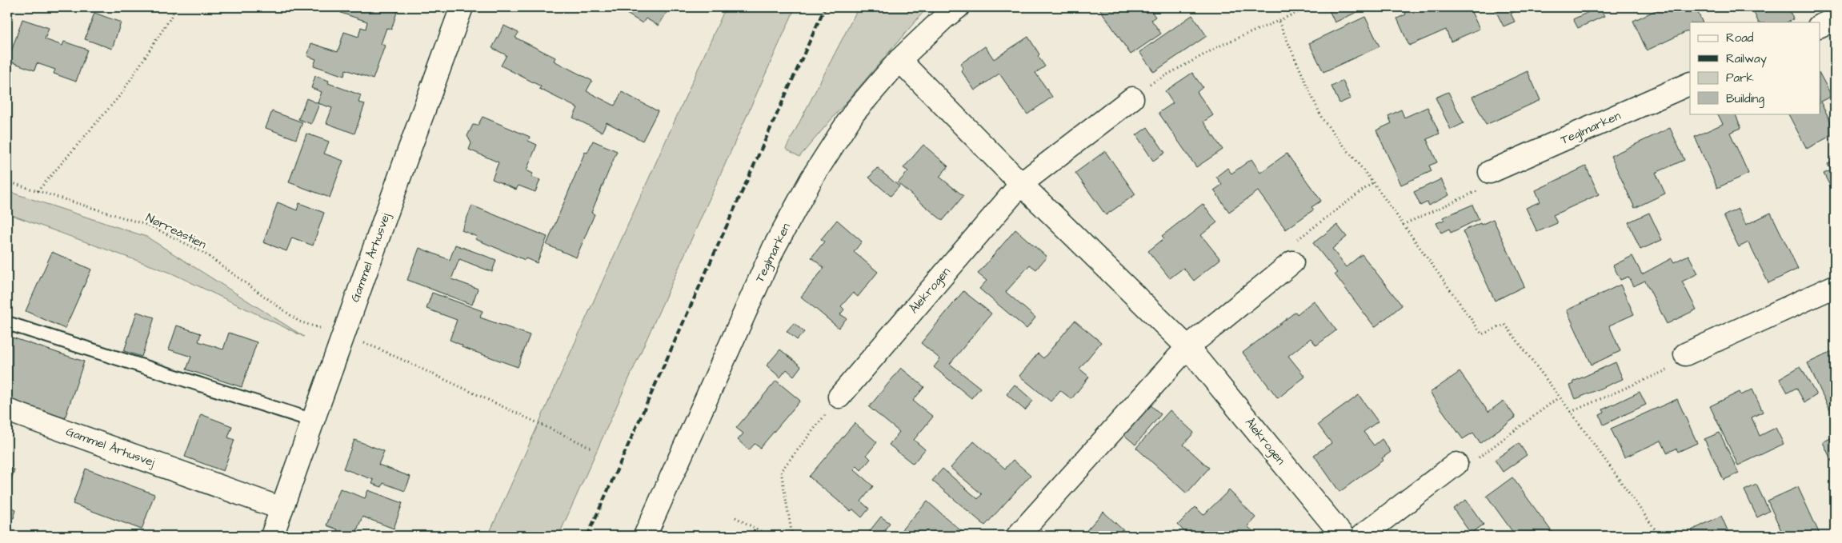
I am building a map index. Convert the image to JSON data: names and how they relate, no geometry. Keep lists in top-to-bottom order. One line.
{"streets":{"street":["Teglmarken","Gammel Århusvej","Ålekrogen"],"path":["Nørreåstien"]},"crossings":[["Teglmarken","Ålekrogen"]],"legend":["Road","Railway","Park","Building"]}
